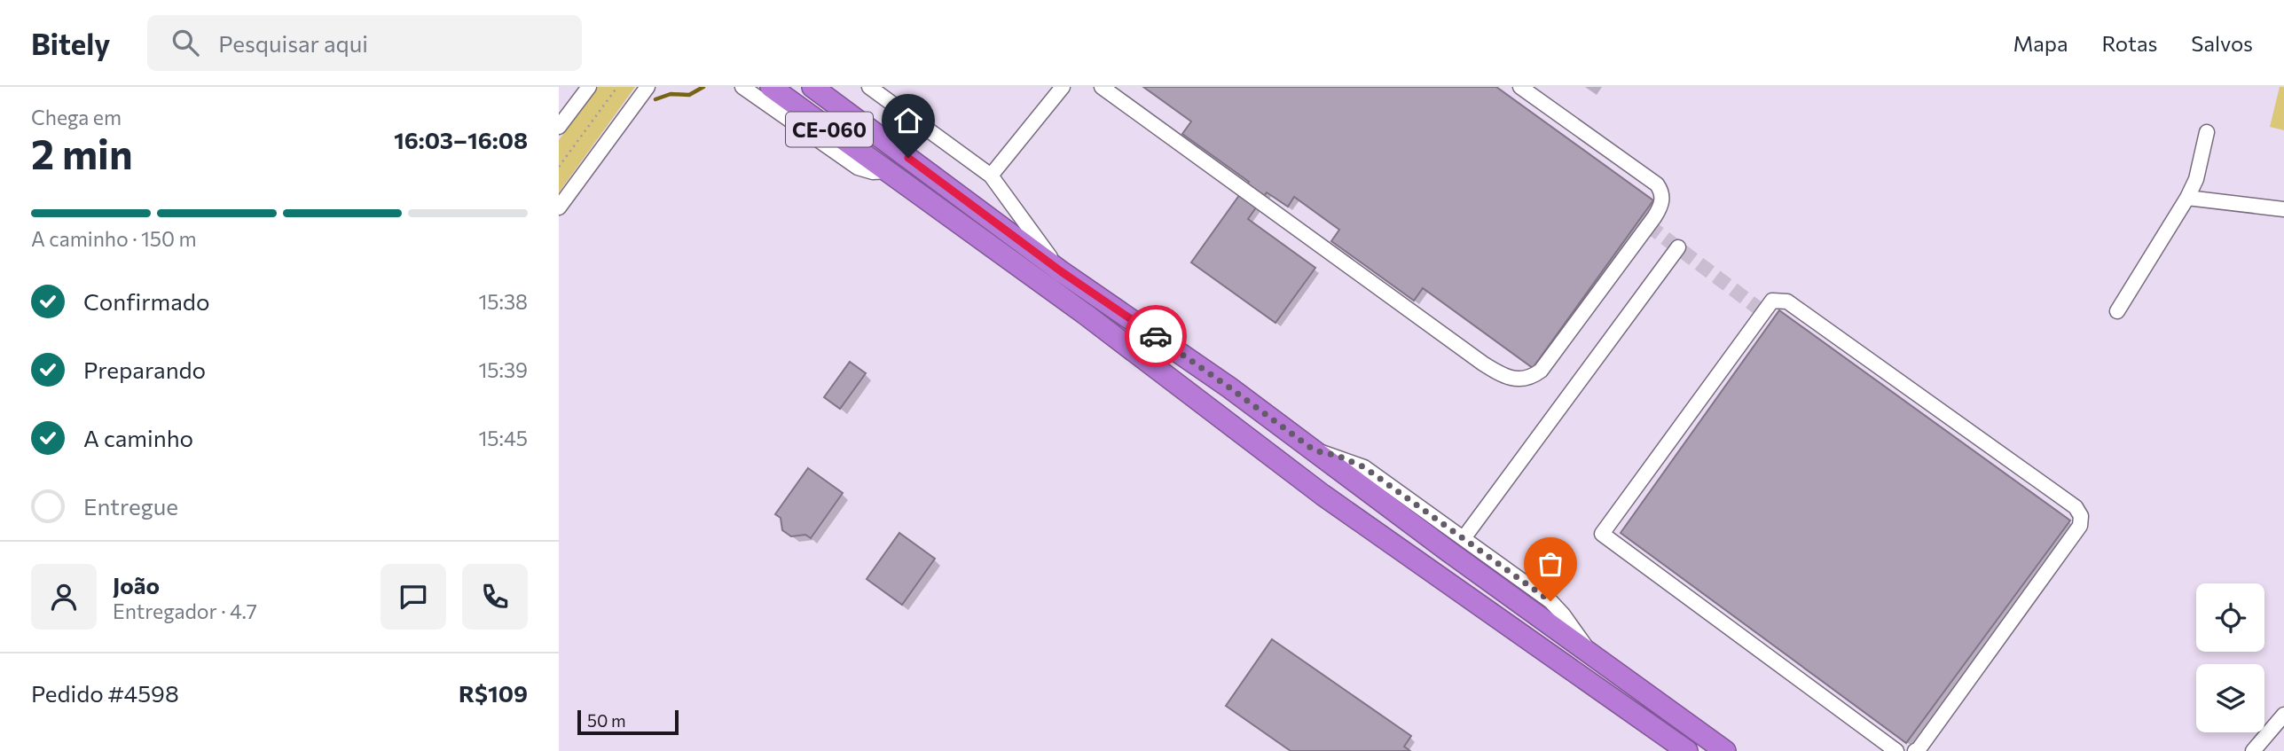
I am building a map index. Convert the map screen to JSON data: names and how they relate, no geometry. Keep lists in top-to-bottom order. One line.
{"streets":{"highway":["CE-060"]},"scale_bar":"50 m","page":{"header":"Bitely","search":"Pesquisar aqui","nav":["Mapa","Rotas","Salvos"],"heading":["2 min","Chega em","16:03–16:08"],"panel":["João","Entregador · 4.7","Pedido #4598","R$109"],"bar":"A caminho · 150 m","list":[["Confirmado","15:38"],["Preparando","15:39"],["A caminho","15:45"],"Entregue"],"scale":"50 m"}}
